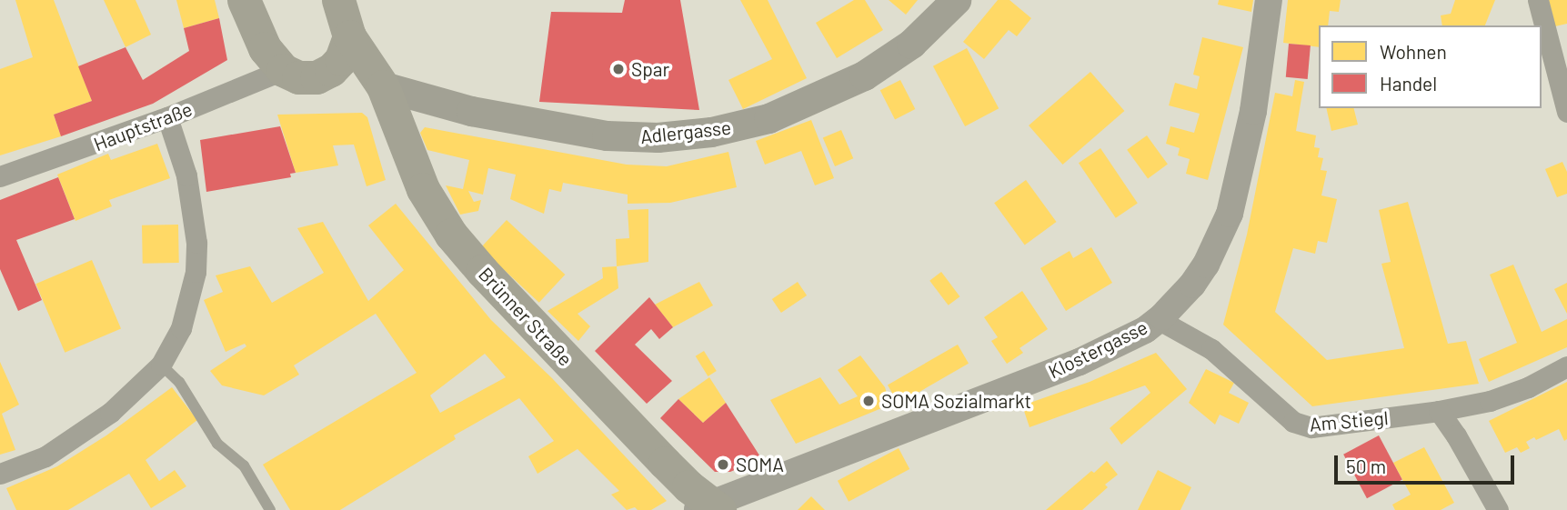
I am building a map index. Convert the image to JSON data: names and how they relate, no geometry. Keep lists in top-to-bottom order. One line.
{"streets":{"main road":["Adlergasse","Brünner Straße"],"street":["Hauptstraße","Klostergasse","Am Stiegl"]},"crossings":[["Adlergasse","Brünner Straße"],["Brünner Straße","Klostergasse"],["Klostergasse","Am Stiegl"]],"places":["Spar","SOMA Sozialmarkt","SOMA"],"legend":["Wohnen","Handel"],"scale_bar":"50 m"}
